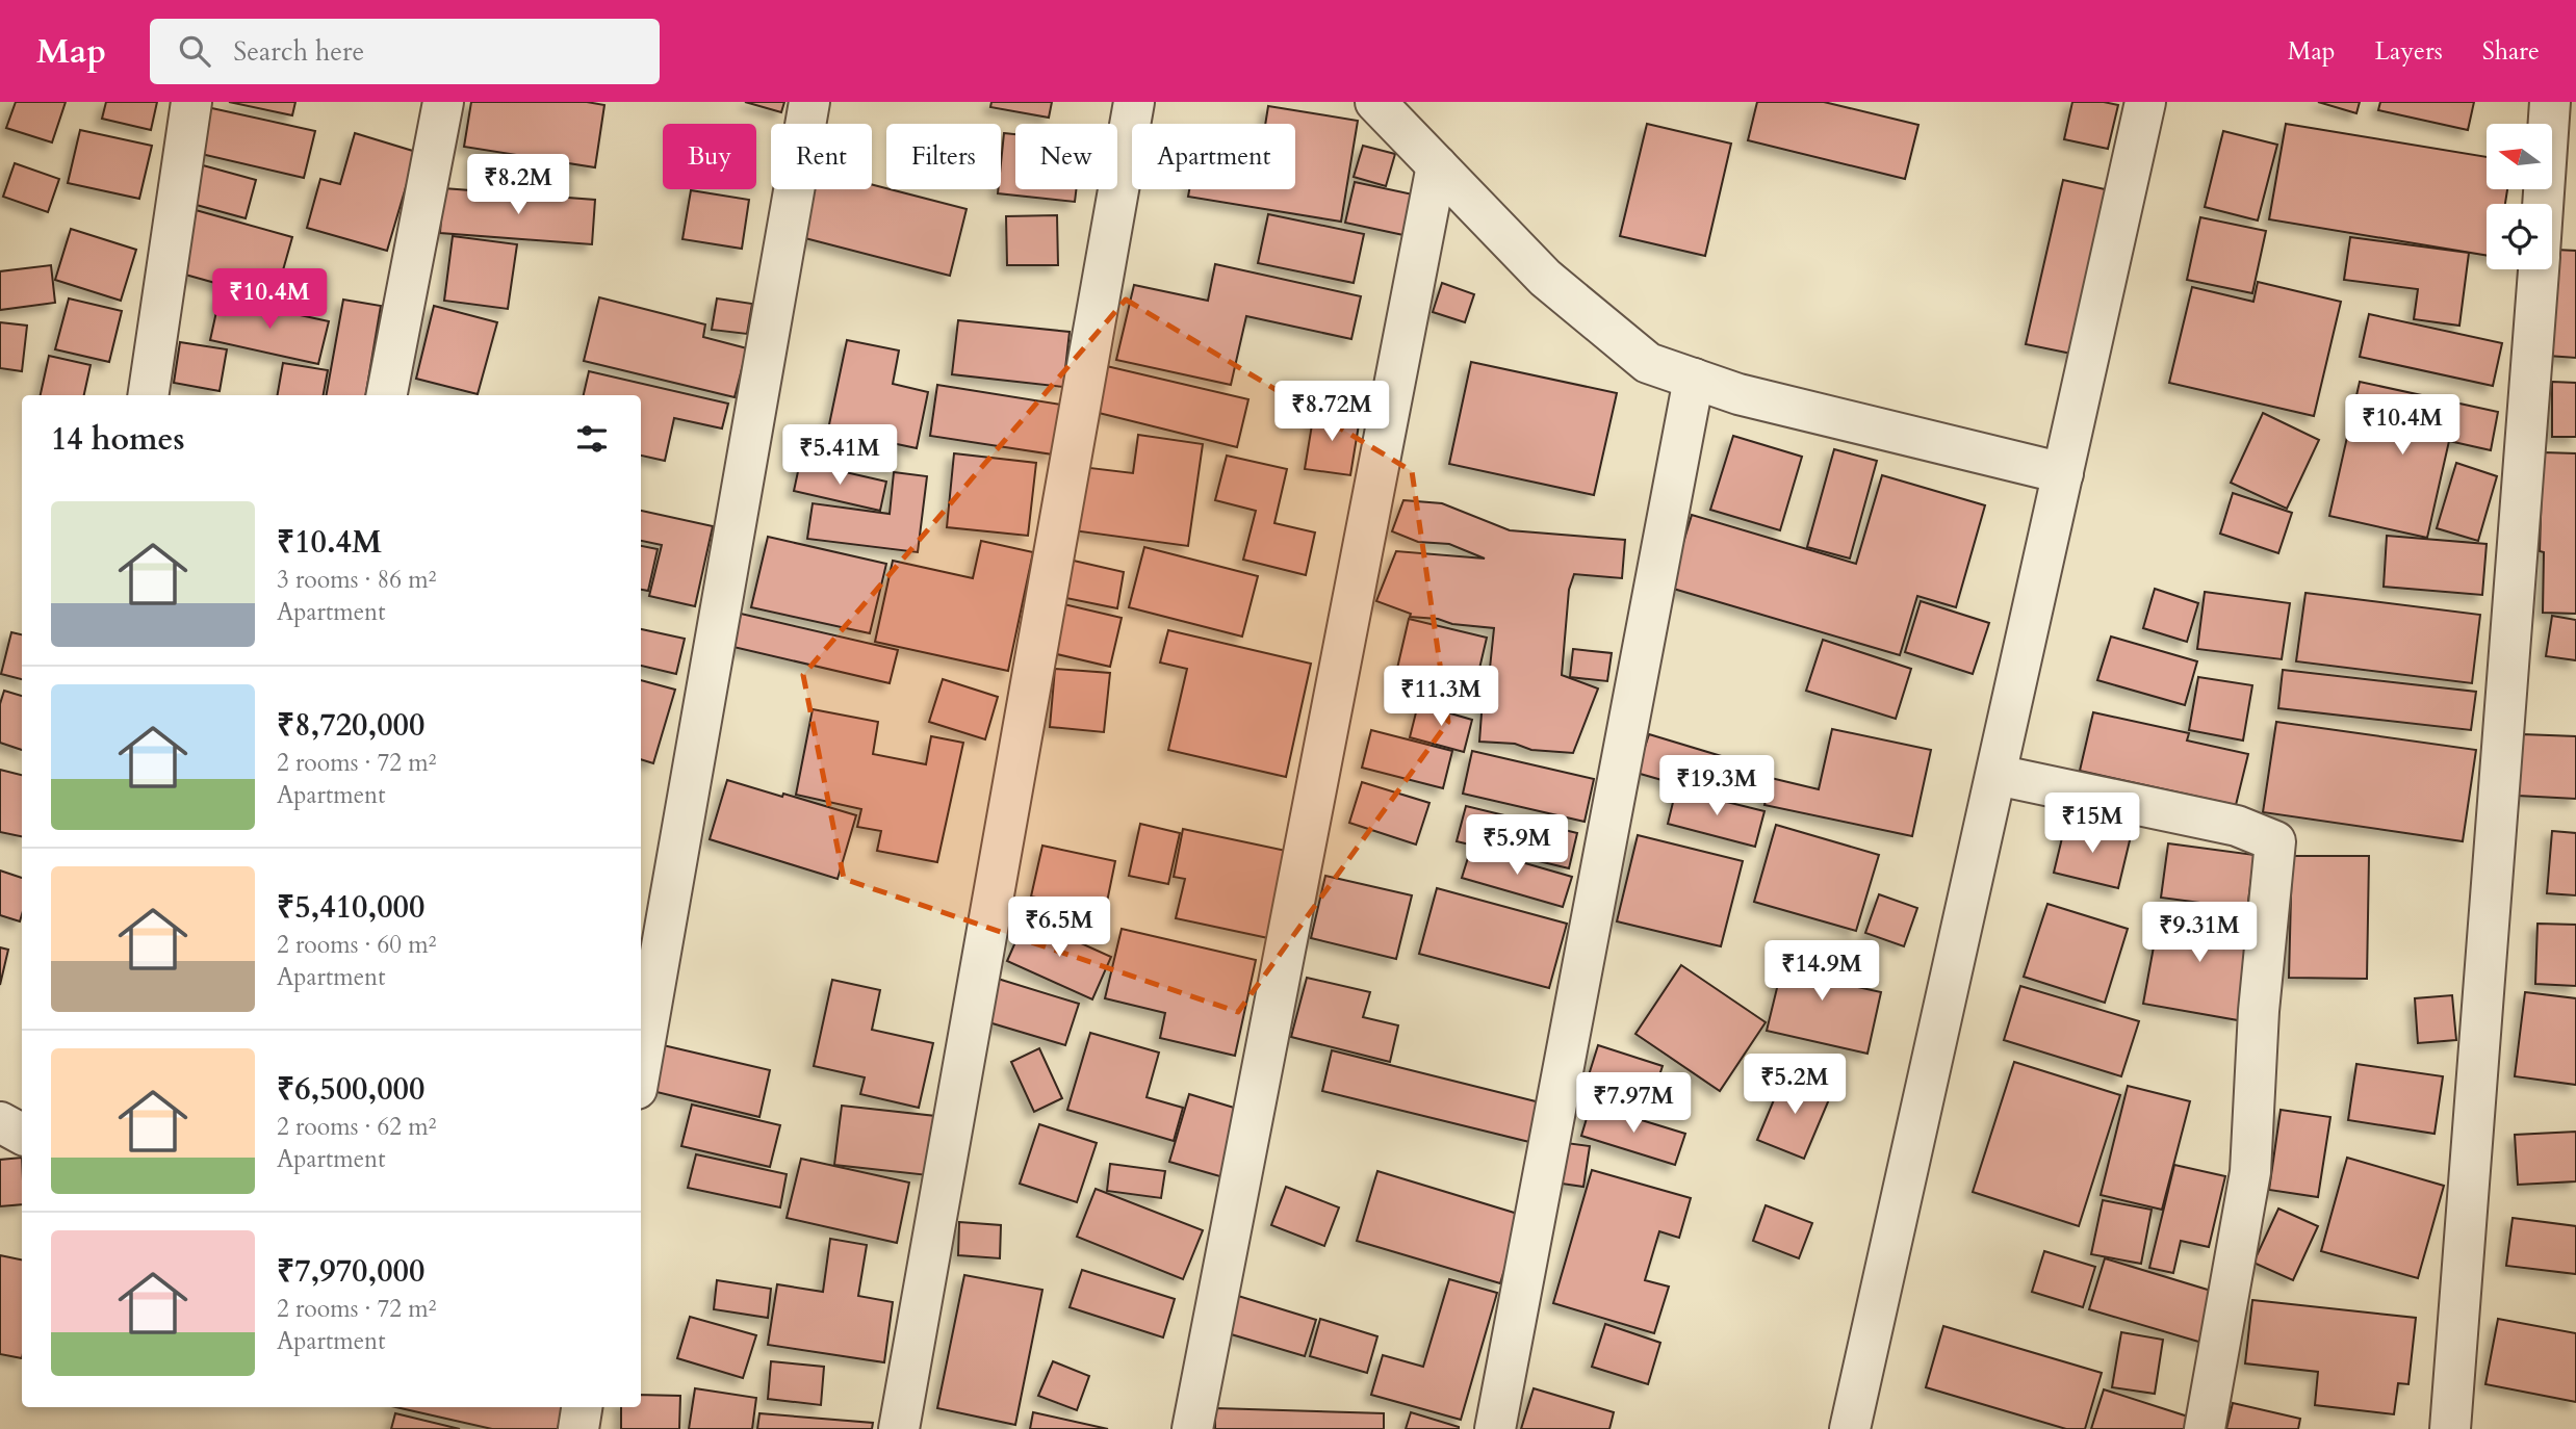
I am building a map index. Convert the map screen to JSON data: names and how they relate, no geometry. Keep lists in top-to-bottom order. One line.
{"north":"left","page":{"header":"Map","search":"Search here","nav":["Map","Layers","Share"],"chip":["Buy","Rent","Filters","New","Apartment"],"price":["₹8.2M","₹10.4M","₹8.72M","₹10.4M","₹5.41M","₹11.3M","₹19.3M","₹15M","₹5.9M","₹6.5M","₹9.31M","₹14.9M","₹5.2M","₹7.97M"],"heading":"14 homes","list":[{"name":"₹10.4M","note":"3 rooms · 86 m² · Apartment"},{"name":"₹8,720,000","note":"2 rooms · 72 m² · Apartment"},{"name":"₹5,410,000","note":"2 rooms · 60 m² · Apartment"},{"name":"₹6,500,000","note":"2 rooms · 62 m² · Apartment"},{"name":"₹7,970,000","note":"2 rooms · 72 m² · Apartment"}]}}
